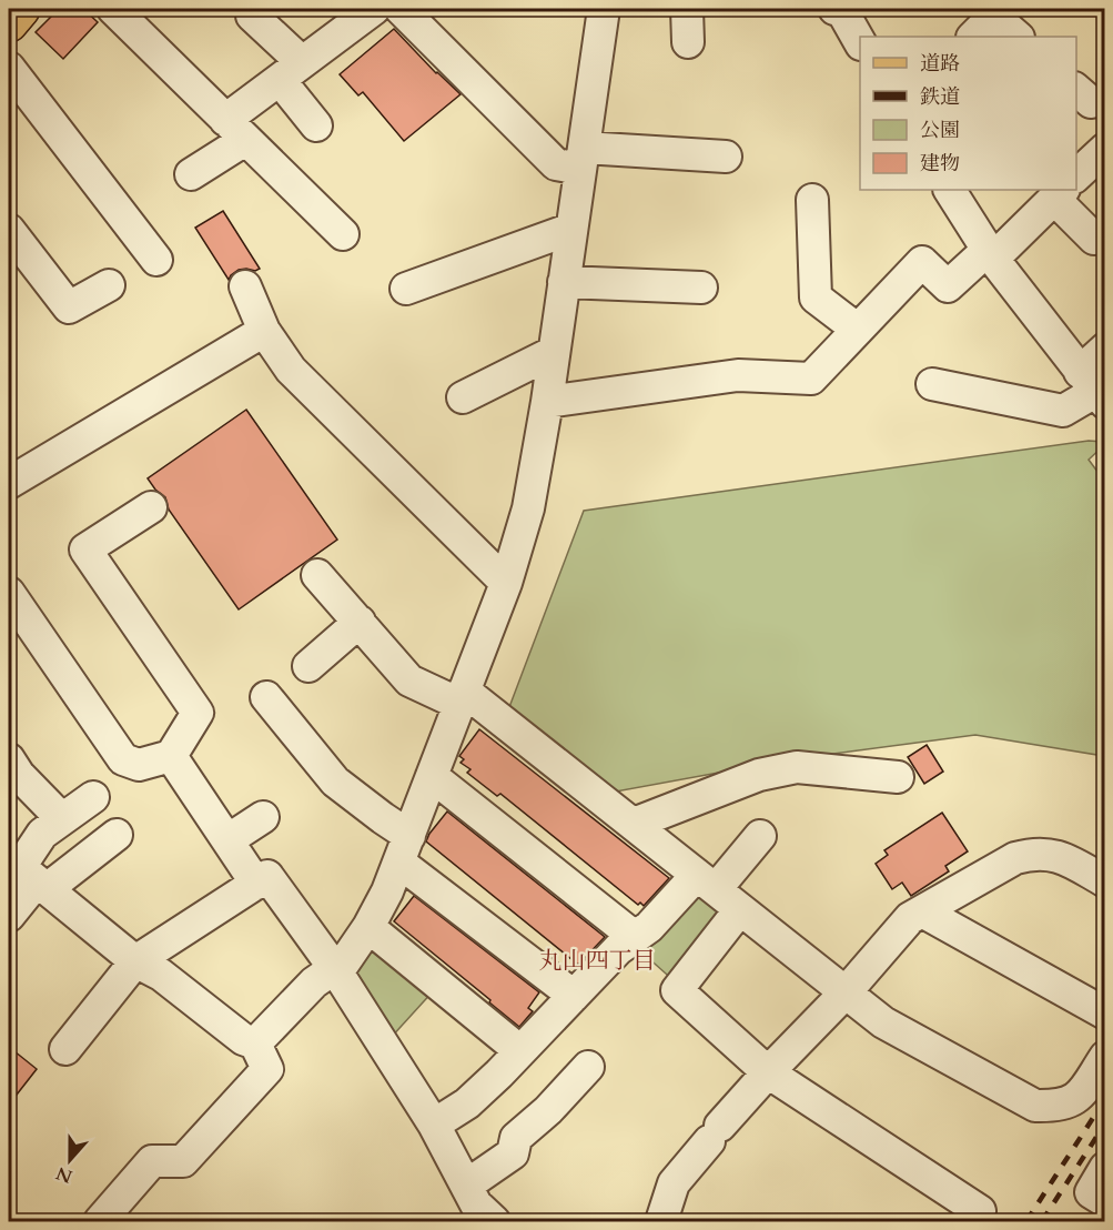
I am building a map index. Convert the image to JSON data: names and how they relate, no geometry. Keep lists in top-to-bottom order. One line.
{"districts":["丸山四丁目"],"legend":["道路","鉄道","公園","建物"],"north":"bottom"}
